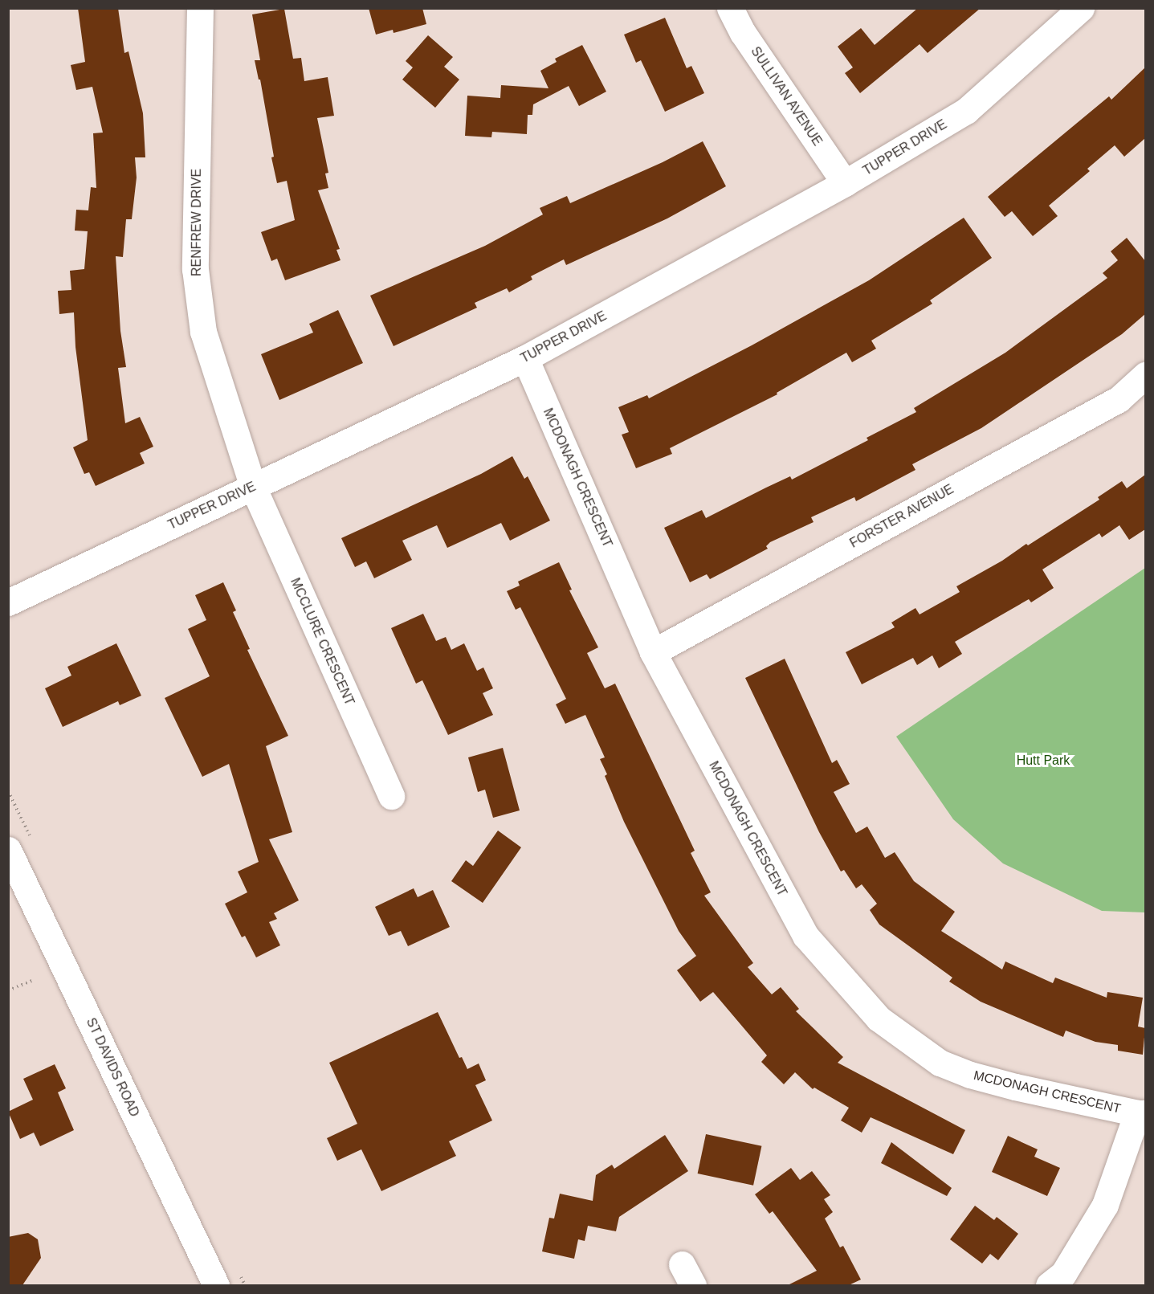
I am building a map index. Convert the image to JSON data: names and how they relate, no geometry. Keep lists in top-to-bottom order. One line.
{"streets":{"street":["SULLIVAN AVENUE","TUPPER DRIVE","RENFREW DRIVE","MCDONAGH CRESCENT","FORSTER AVENUE","MCCLURE CRESCENT","ST DAVIDS ROAD"]},"crossings":[["SULLIVAN AVENUE","TUPPER DRIVE"],["TUPPER DRIVE","RENFREW DRIVE"],["TUPPER DRIVE","MCDONAGH CRESCENT"],["TUPPER DRIVE","MCCLURE CRESCENT"],["RENFREW DRIVE","MCCLURE CRESCENT"],["MCDONAGH CRESCENT","FORSTER AVENUE"]],"parks":["Hutt Park"]}
